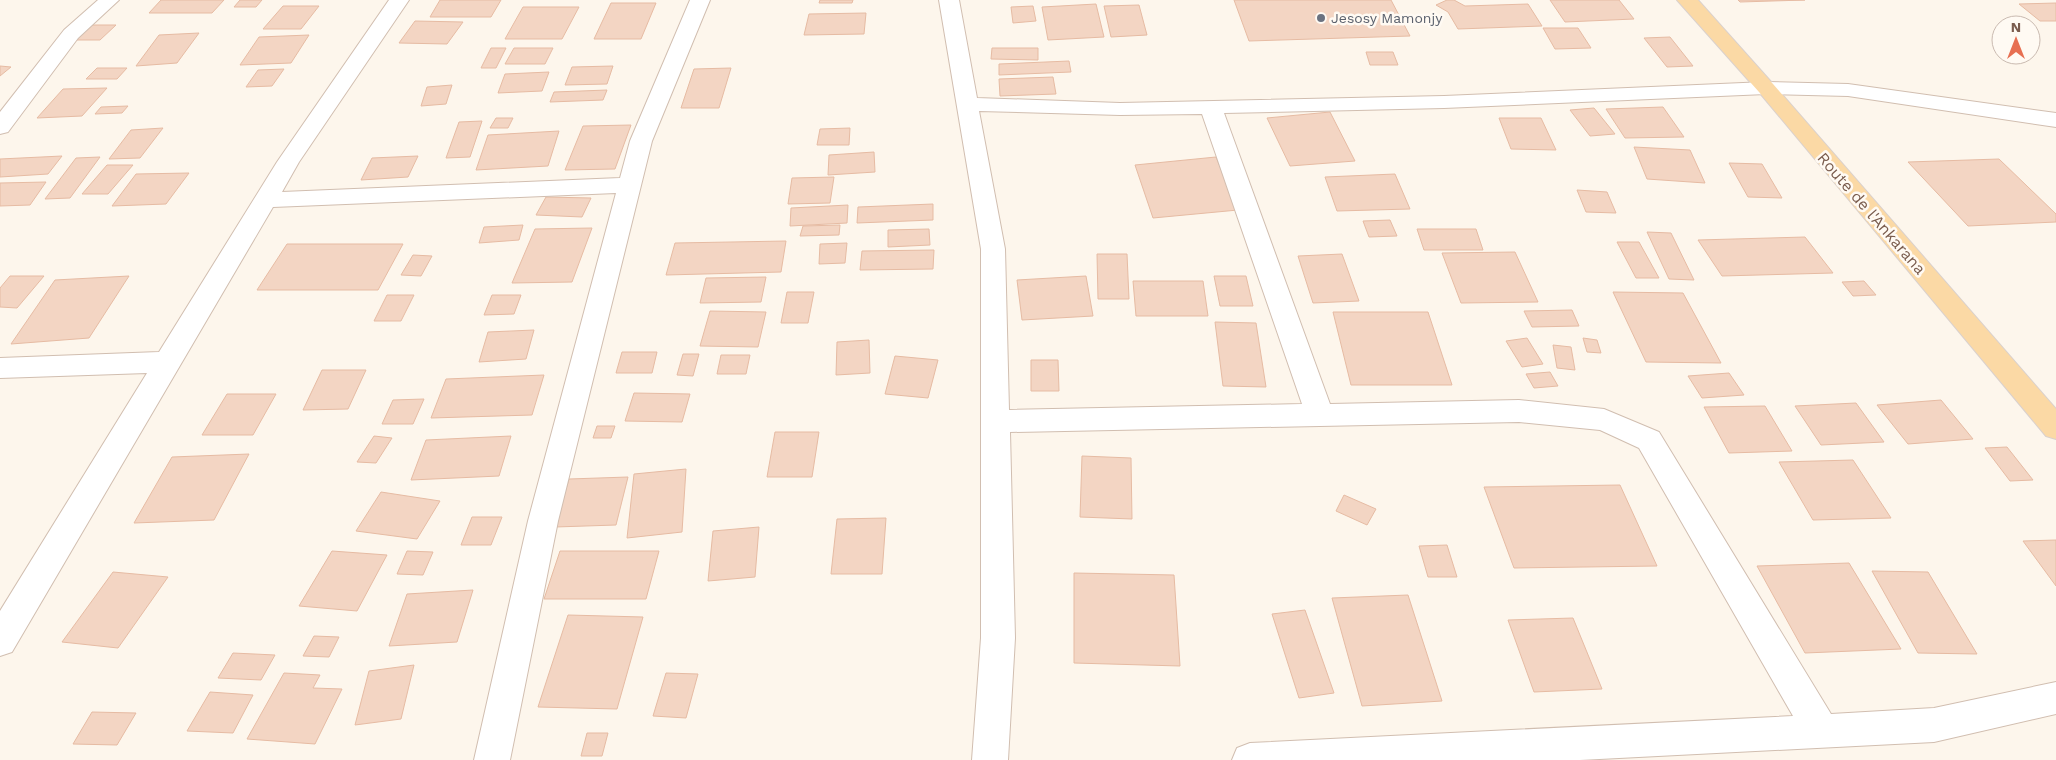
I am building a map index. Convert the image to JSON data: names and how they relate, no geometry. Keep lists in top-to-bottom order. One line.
{"streets":{"main road":["Route de l'Ankarana"]},"places":["Jesosy Mamonjy"],"north":"top"}
